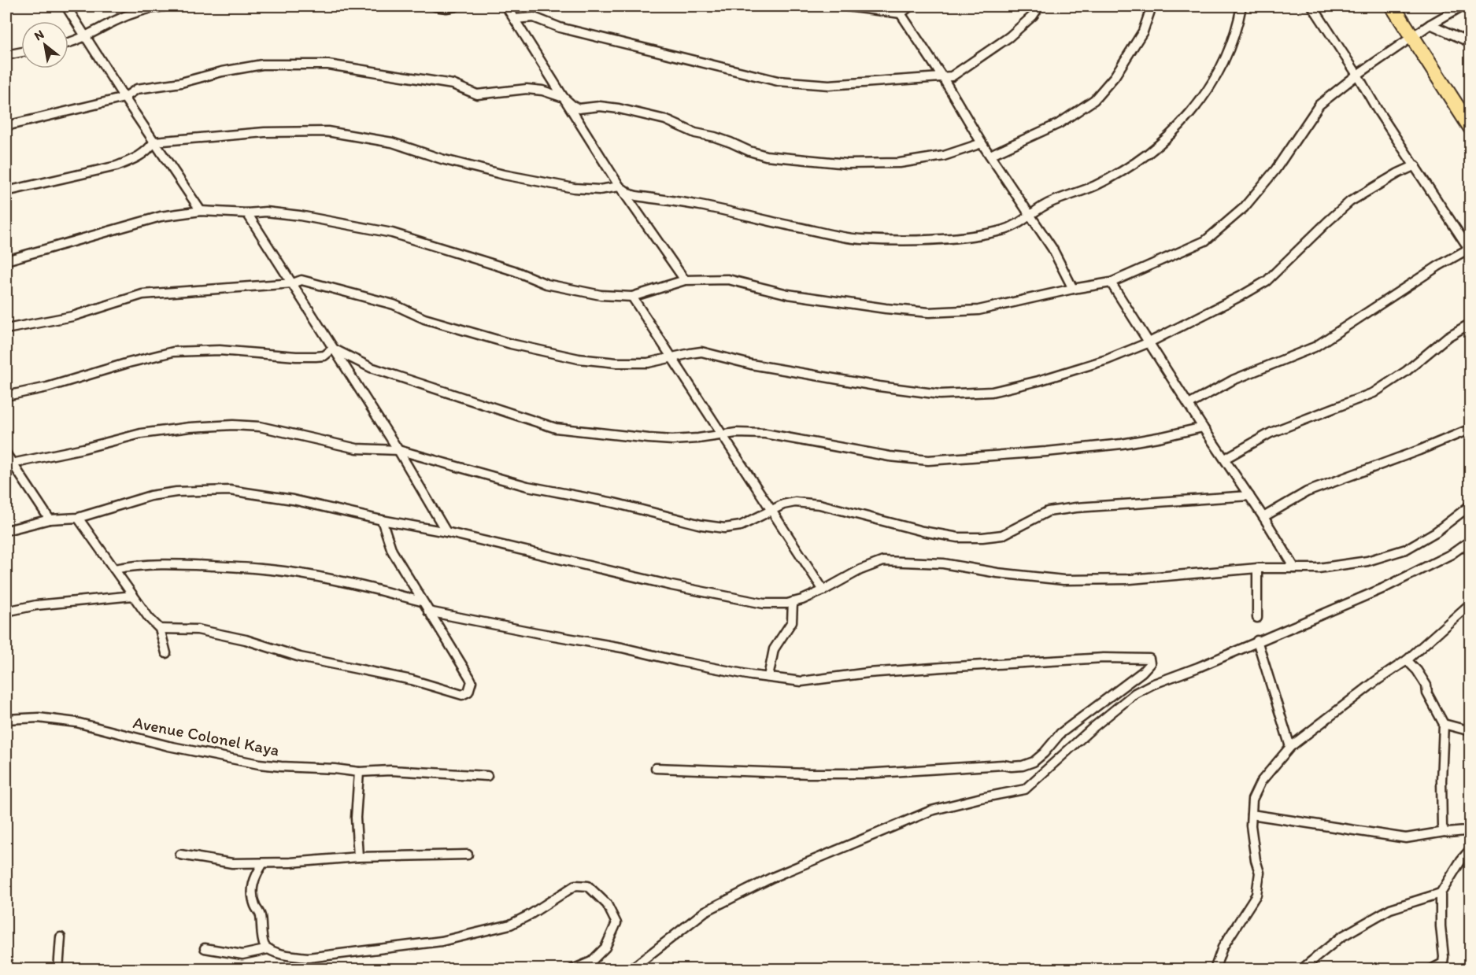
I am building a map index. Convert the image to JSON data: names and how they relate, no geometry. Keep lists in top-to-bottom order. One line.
{"streets":{"street":["Avenue Colonel Kaya"]},"north":"top left"}
